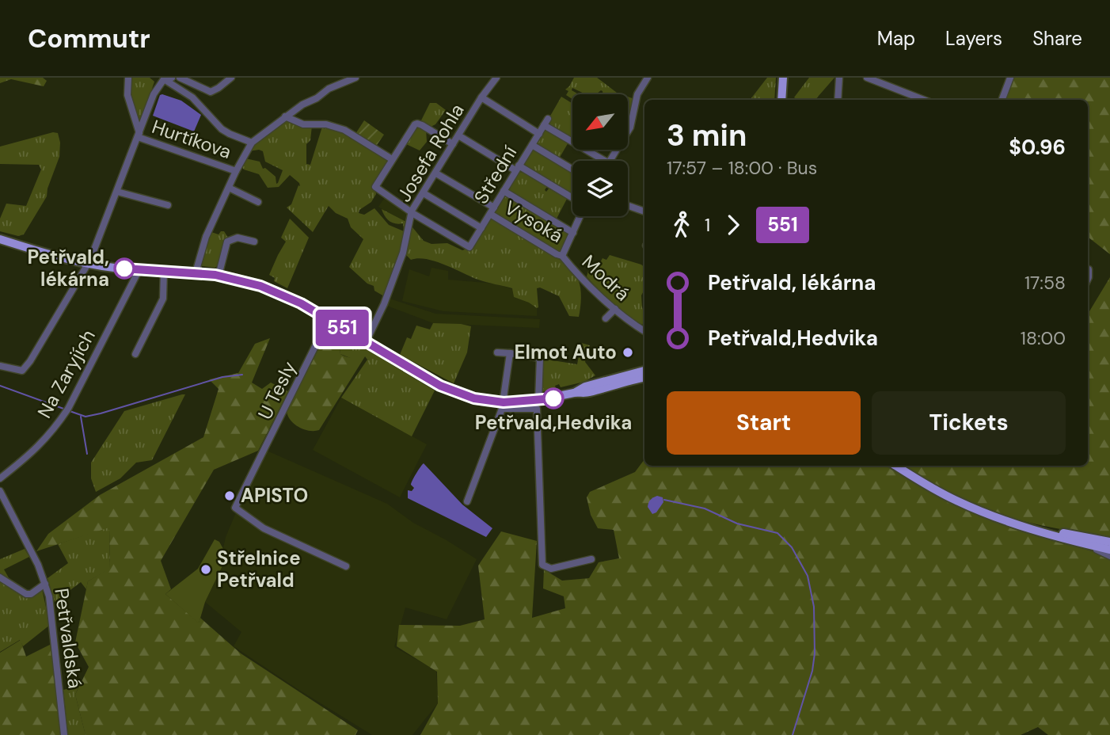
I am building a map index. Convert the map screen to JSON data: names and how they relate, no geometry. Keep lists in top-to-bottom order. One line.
{"streets":{"street":["Hurtíkova","Josefa Rohla","Střední","Vysoká","Modrá","Na Zaryjích","U Tesly","Petřvaldská"]},"crossings":[["Josefa Rohla","Střední"],["Josefa Rohla","Vysoká"],["Střední","Vysoká"],["Vysoká","Modrá"]],"places":["Petřvald, lékárna","Elmot Auto","Petřvald,Hedvika","APISTO","Střelnice Petřvald"],"lines":["bus line 551"],"north":"bottom left","page":{"header":"Commutr","nav":["Map","Layers","Share"],"on_map":"551","heading":["3 min","17:57 – 18:00 · Bus","$0.96"],"legs":["1","551"],"list":[{"name":"Petřvald, lékárna","value":"17:58"},{"name":"Petřvald,Hedvika","value":"18:00"}],"buttons":["Start","Tickets"]}}
